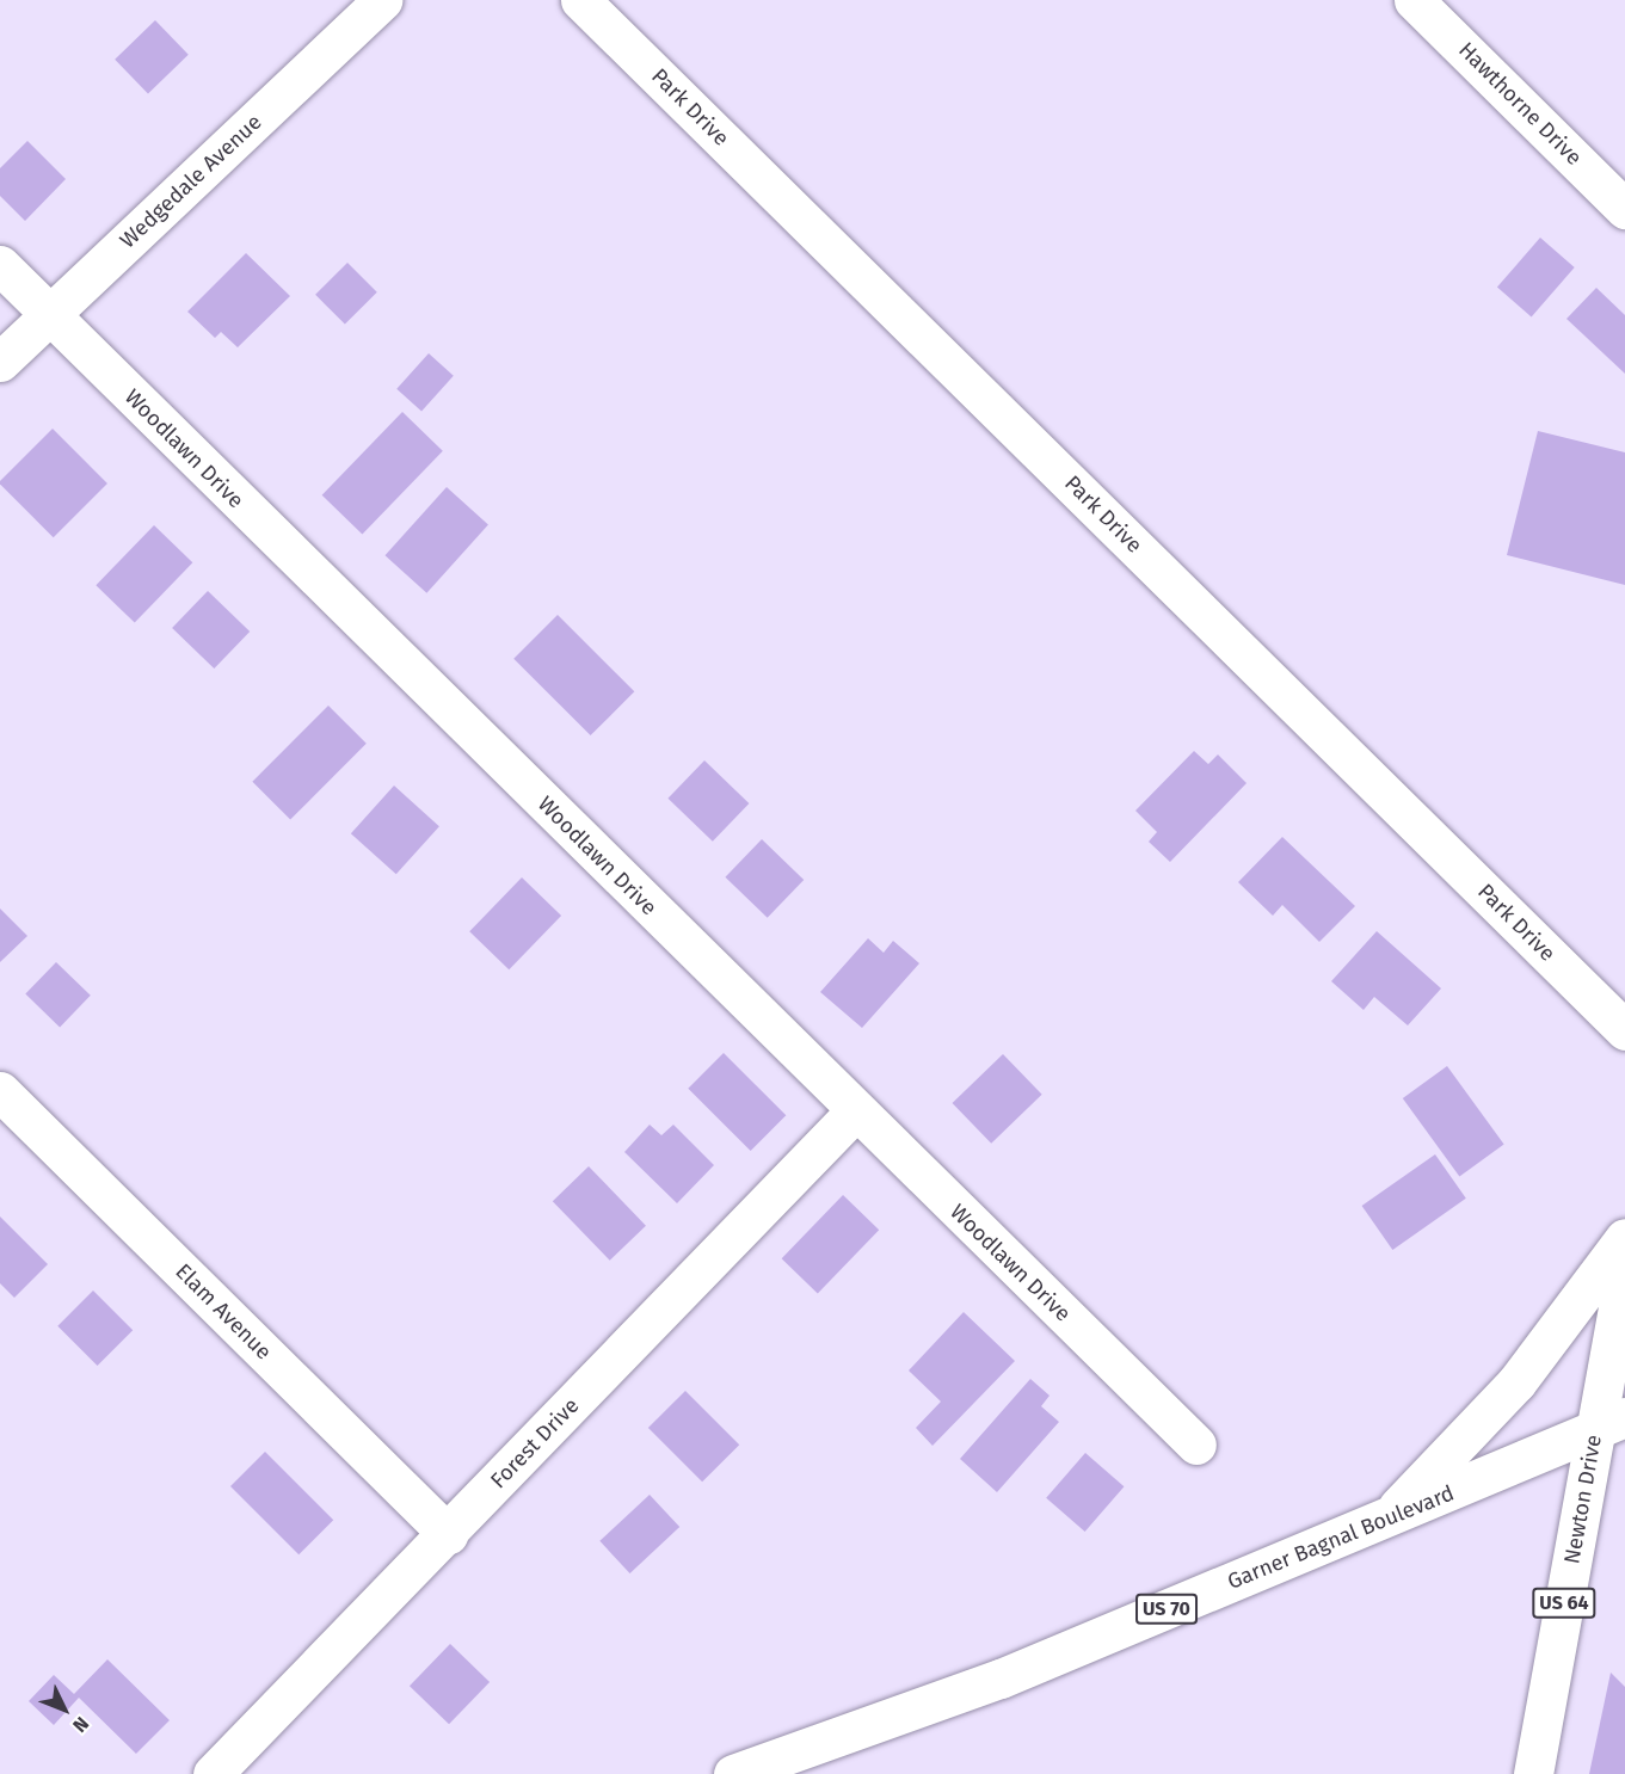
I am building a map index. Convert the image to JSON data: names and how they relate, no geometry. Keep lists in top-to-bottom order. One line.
{"streets":{"main road":["Hawthorne Drive","Park Drive","Wedgedale Avenue","Woodlawn Drive","Elam Avenue","Forest Drive","Newton Drive","Garner Bagnal Boulevard","US 64","US 70"]},"crossings":[["Wedgedale Avenue","Woodlawn Drive"],["Woodlawn Drive","Forest Drive"],["Elam Avenue","Forest Drive"],["Newton Drive","Garner Bagnal Boulevard"]],"north":"bottom right"}
